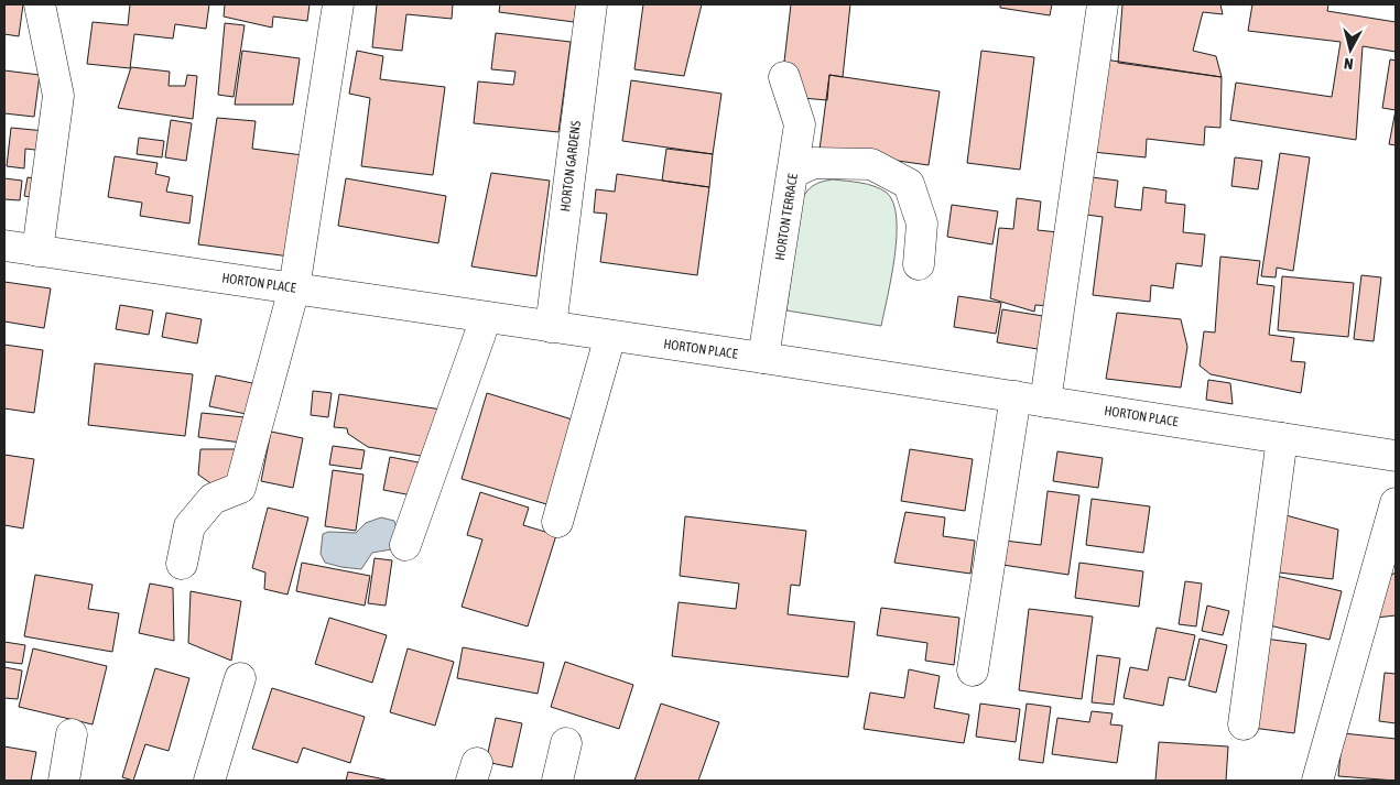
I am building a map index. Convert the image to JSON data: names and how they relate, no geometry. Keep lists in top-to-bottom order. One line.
{"streets":{"main road":["HORTON GARDENS","HORTON TERRACE","HORTON PLACE"]},"crossings":[["HORTON GARDENS","HORTON PLACE"],["HORTON TERRACE","HORTON PLACE"]],"north":"bottom"}
